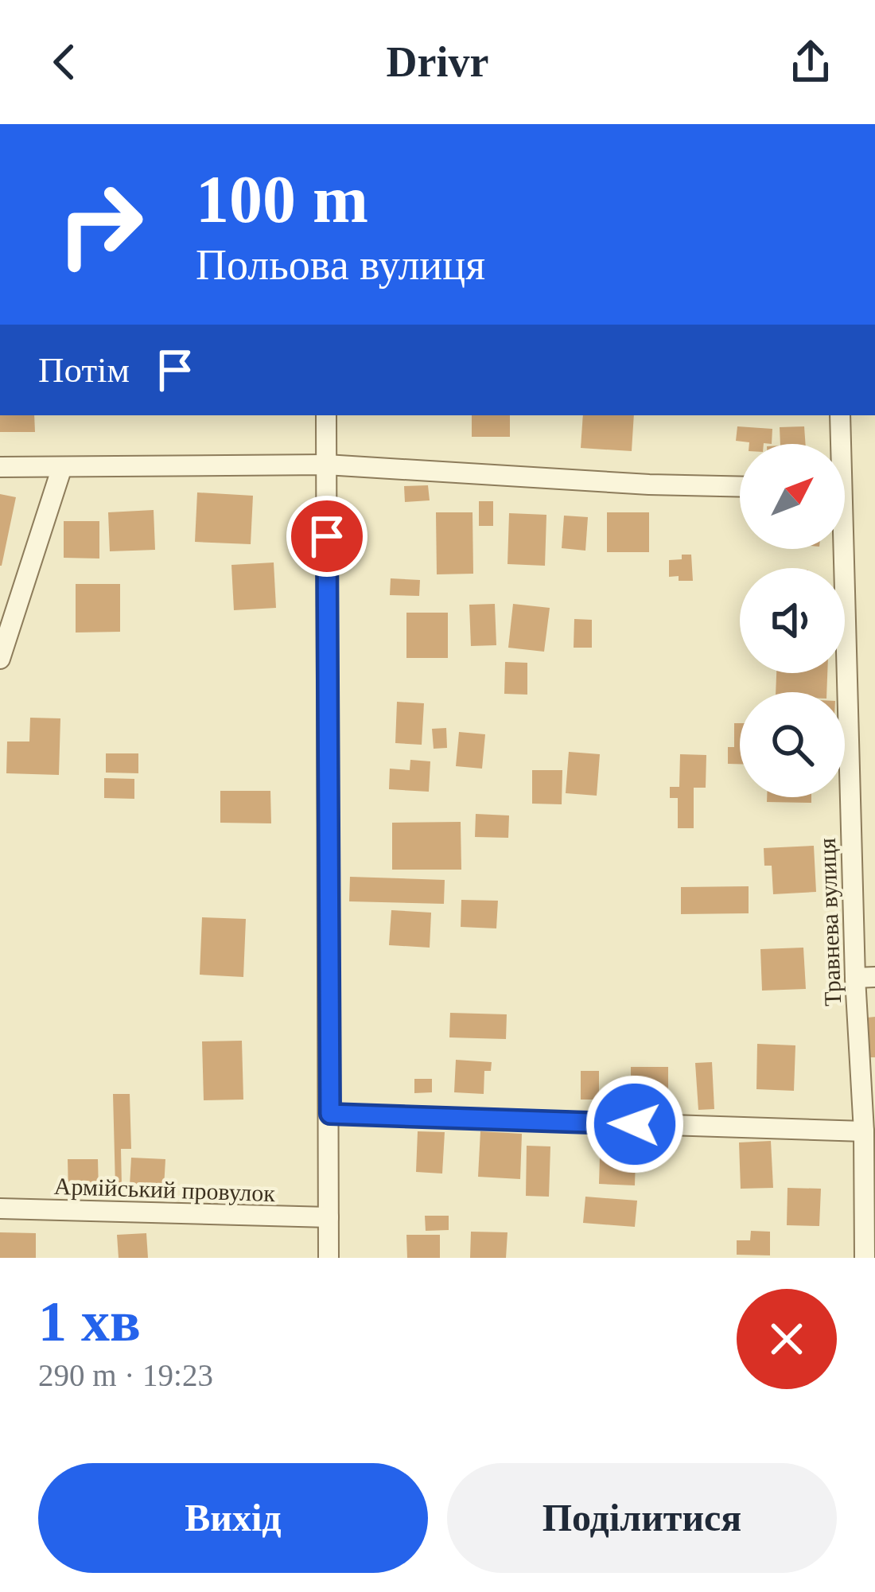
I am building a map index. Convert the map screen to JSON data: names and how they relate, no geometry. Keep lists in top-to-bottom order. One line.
{"streets":{"street":["Травнева вулиця","Армійський провулок"]},"north":"top right","page":{"header":"Drivr","turn":["100 m","Польова вулиця"],"then":"Потім","heading":["1 хв","290 m · 19:23"],"buttons":["Вихід","Поділитися"]}}
